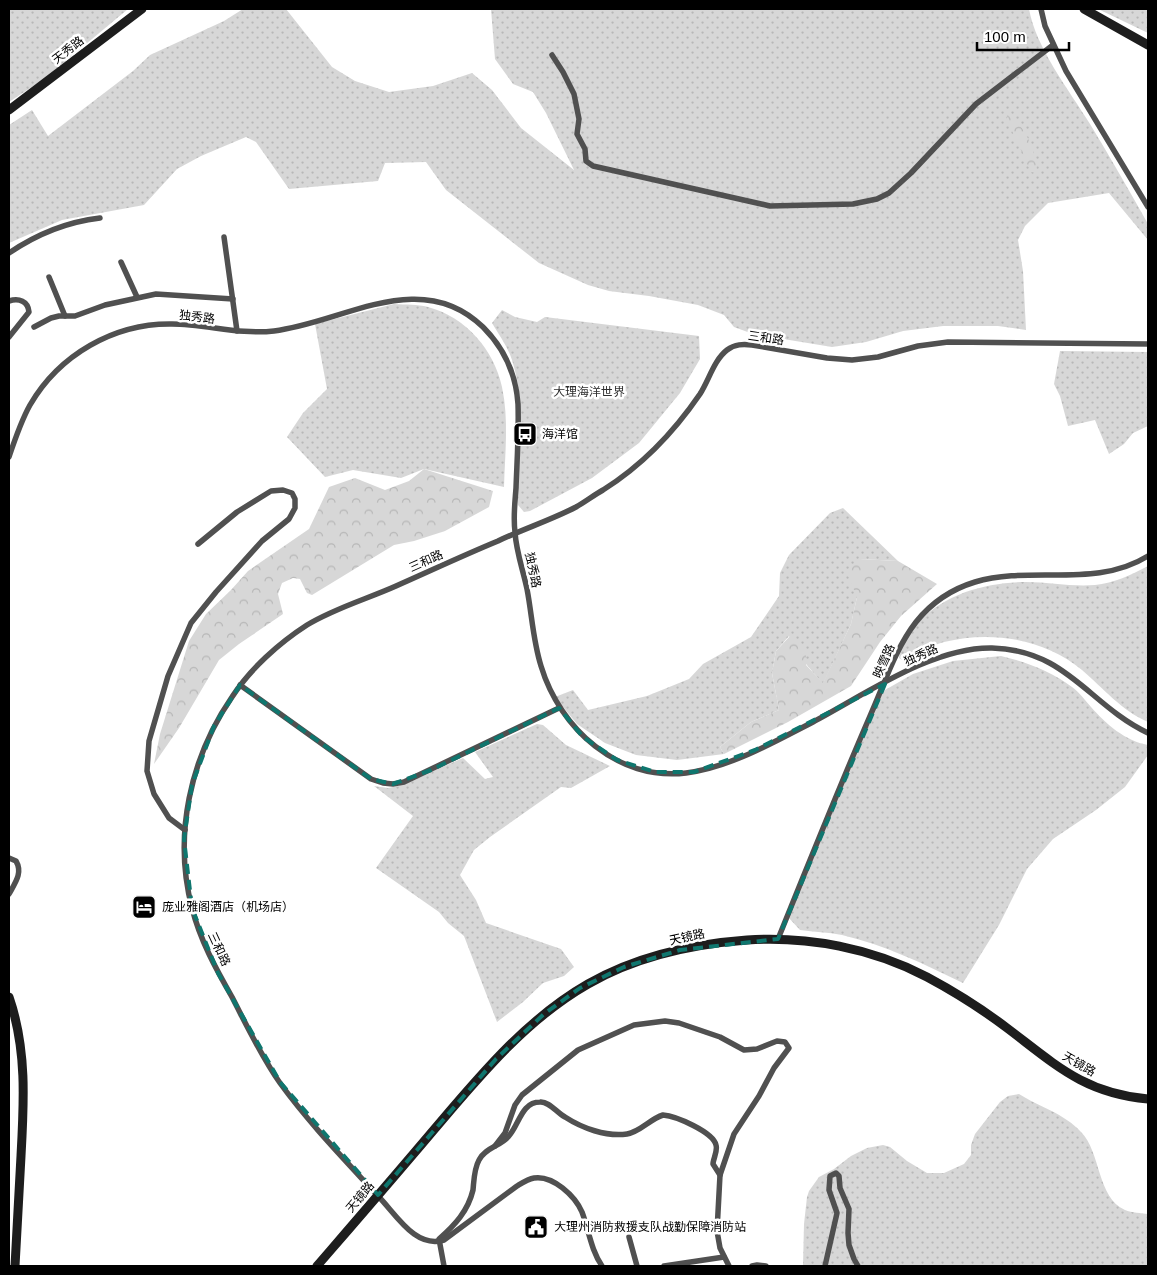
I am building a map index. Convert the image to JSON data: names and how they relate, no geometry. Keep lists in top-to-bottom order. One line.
{"streets":{"street":["天秀路","独秀路","三和路","映雪路","天镜路"]},"crossings":[["独秀路","三和路"],["独秀路","映雪路"],["三和路","天镜路"],["映雪路","天镜路"]],"parks":["大理海洋世界"],"places":{"bus stop":["海洋馆"],"hotel":["庞业雅阁酒店（机场店）"],"public building":["大理州消防救援支队战勤保障消防站"]},"scale_bar":"100 m"}
